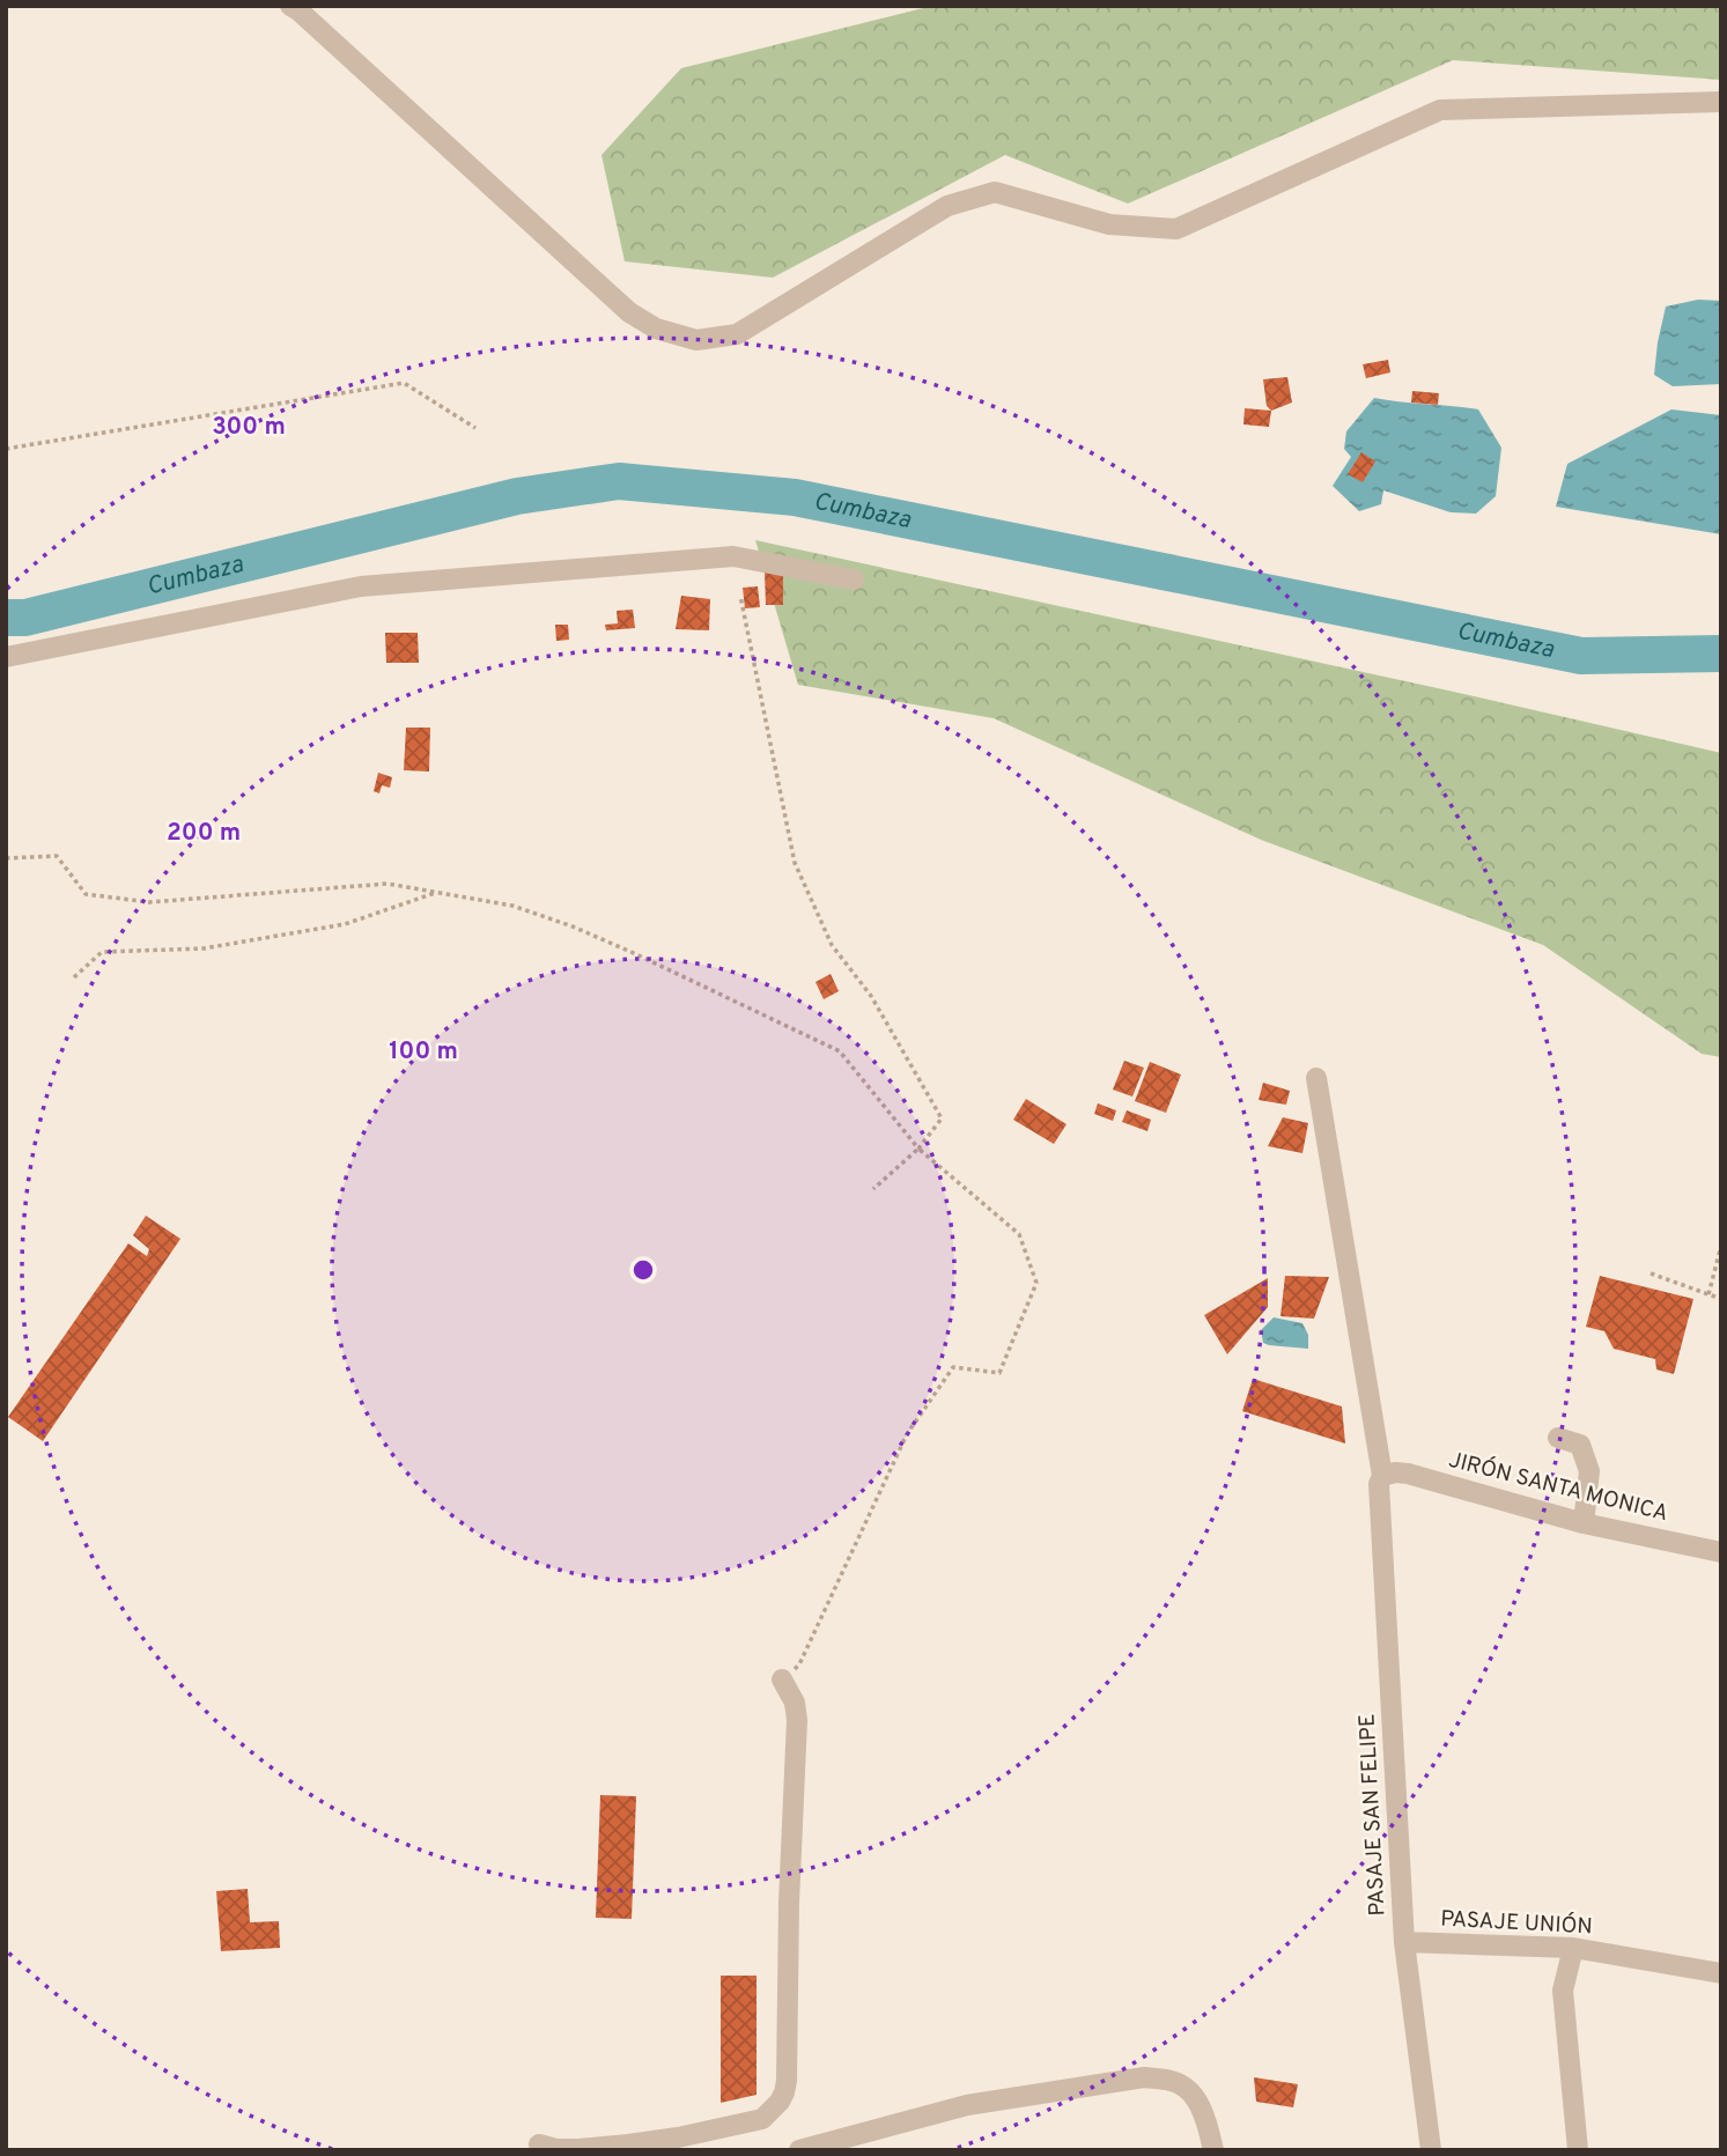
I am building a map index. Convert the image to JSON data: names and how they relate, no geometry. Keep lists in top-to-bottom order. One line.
{"streets":{"street":["JIRÓN SANTA MONICA","PASAJE SAN FELIPE","PASAJE UNIÓN"]},"crossings":[["JIRÓN SANTA MONICA","PASAJE SAN FELIPE"],["PASAJE SAN FELIPE","PASAJE UNIÓN"]],"water":["Cumbaza"],"rings":["300 m","200 m","100 m"]}
